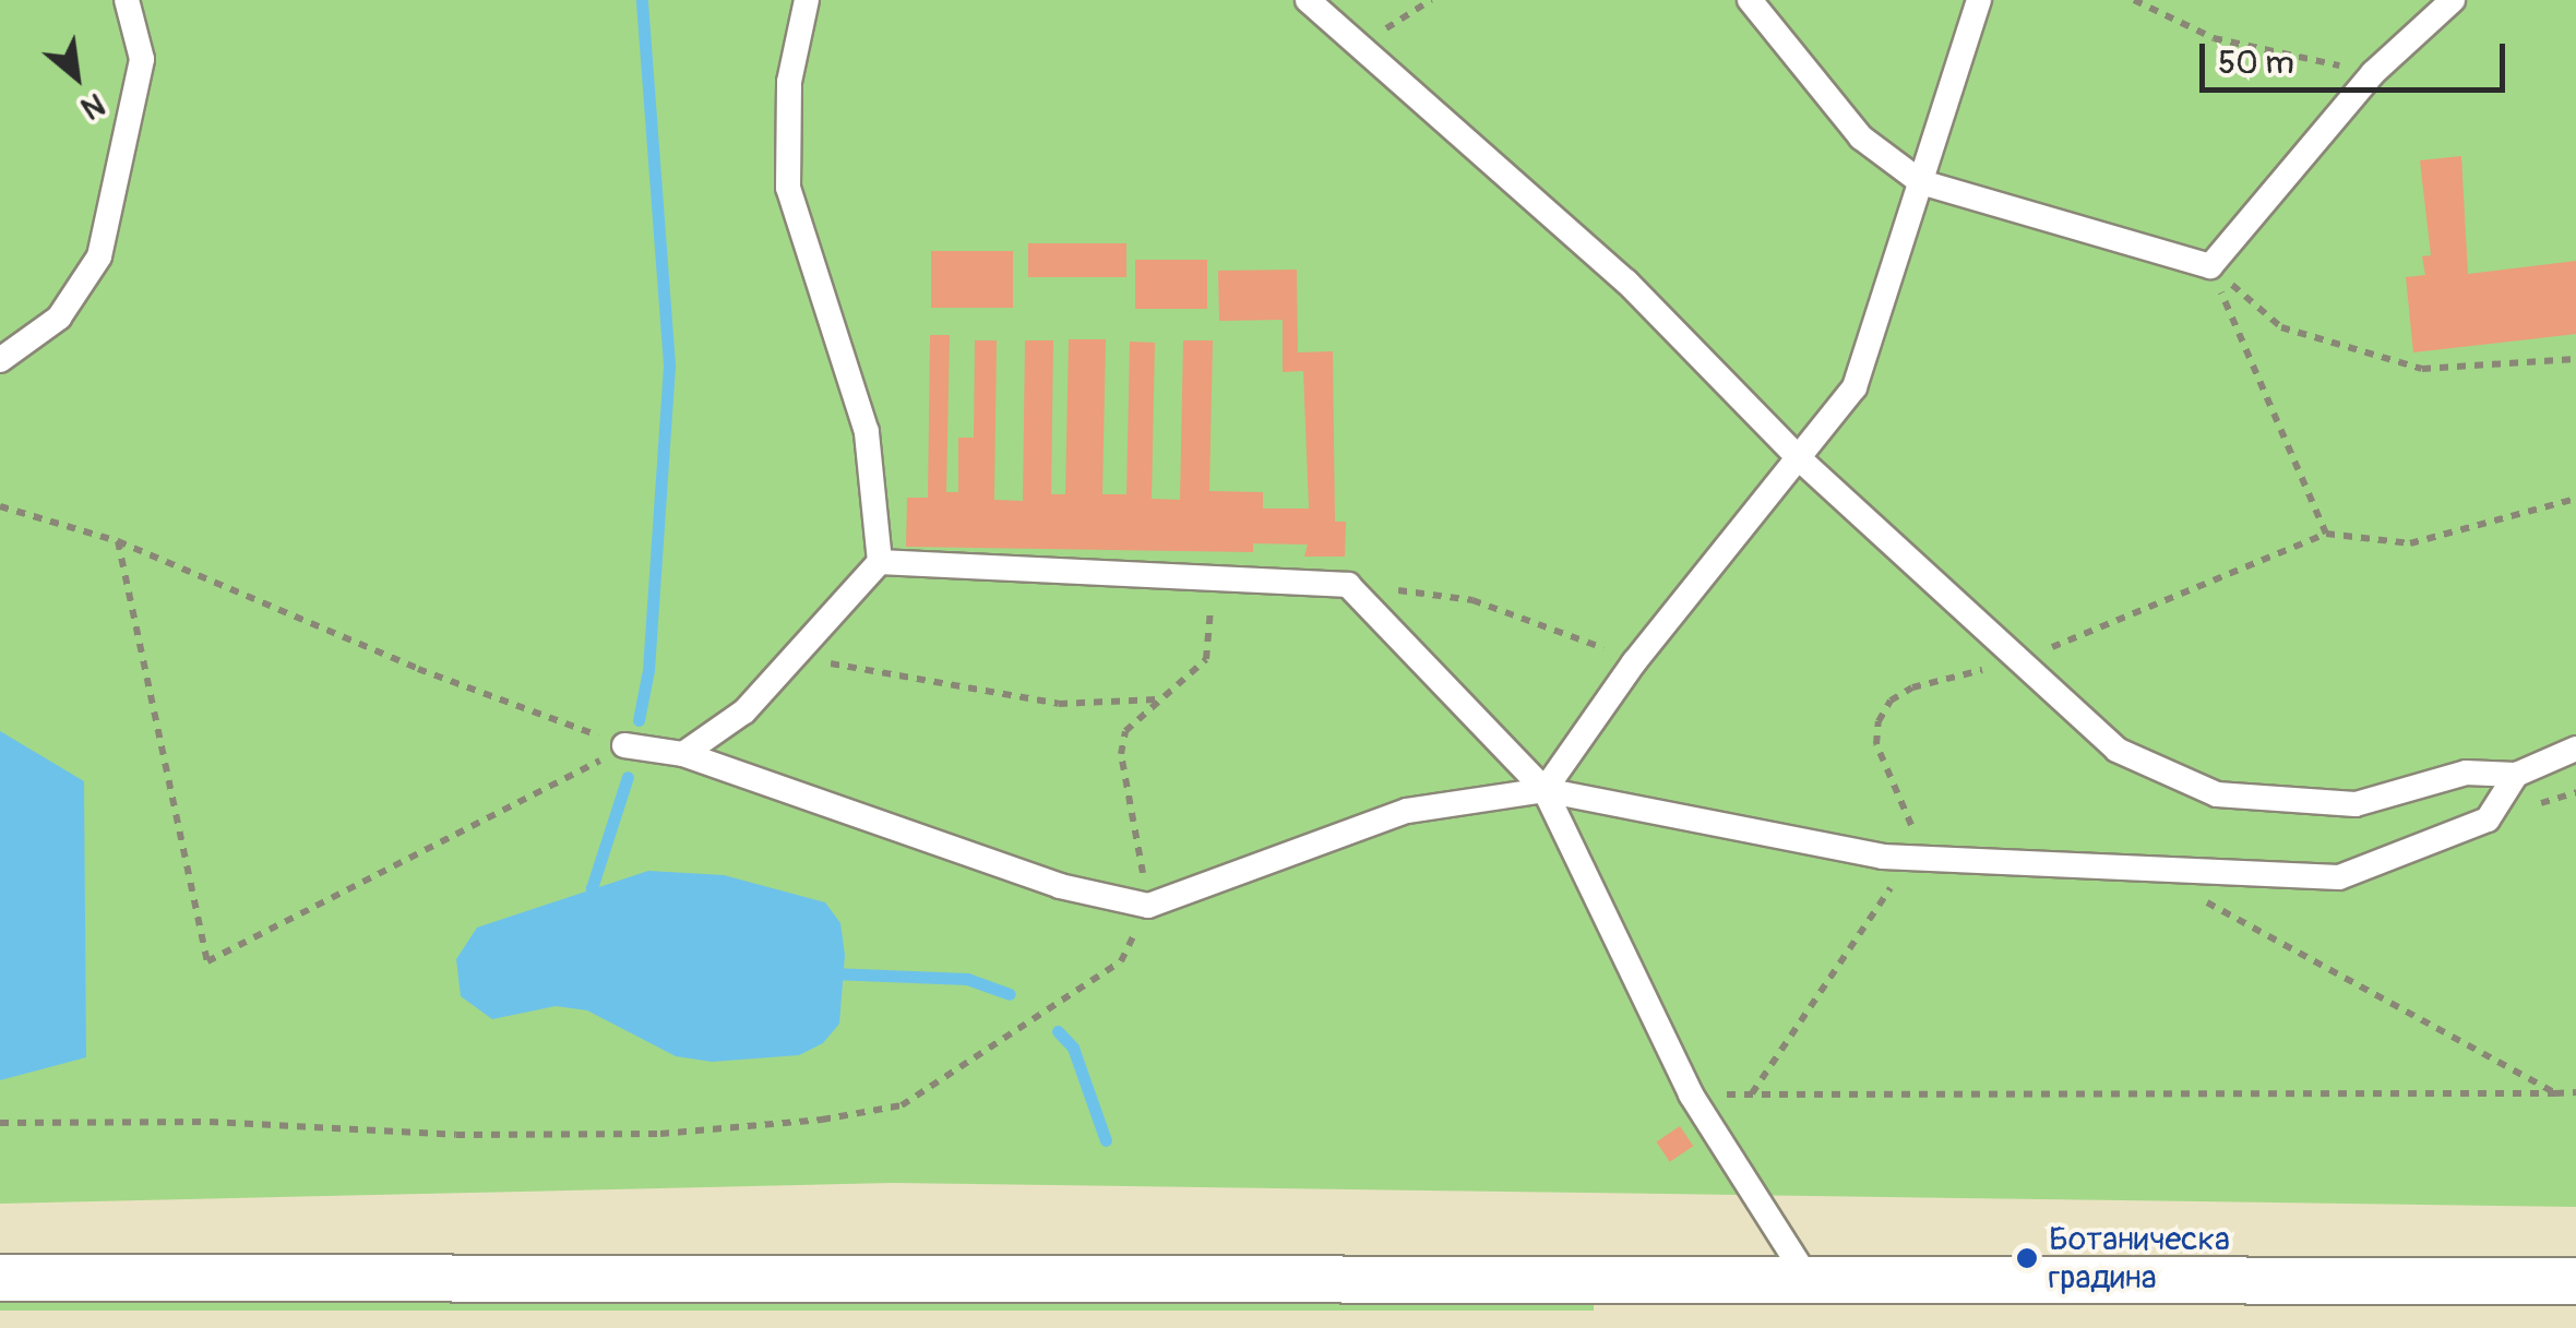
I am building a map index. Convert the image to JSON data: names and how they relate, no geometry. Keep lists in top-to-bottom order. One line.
{"places":["Ботаническа градина"],"scale_bar":"50 m","north":"bottom right"}
